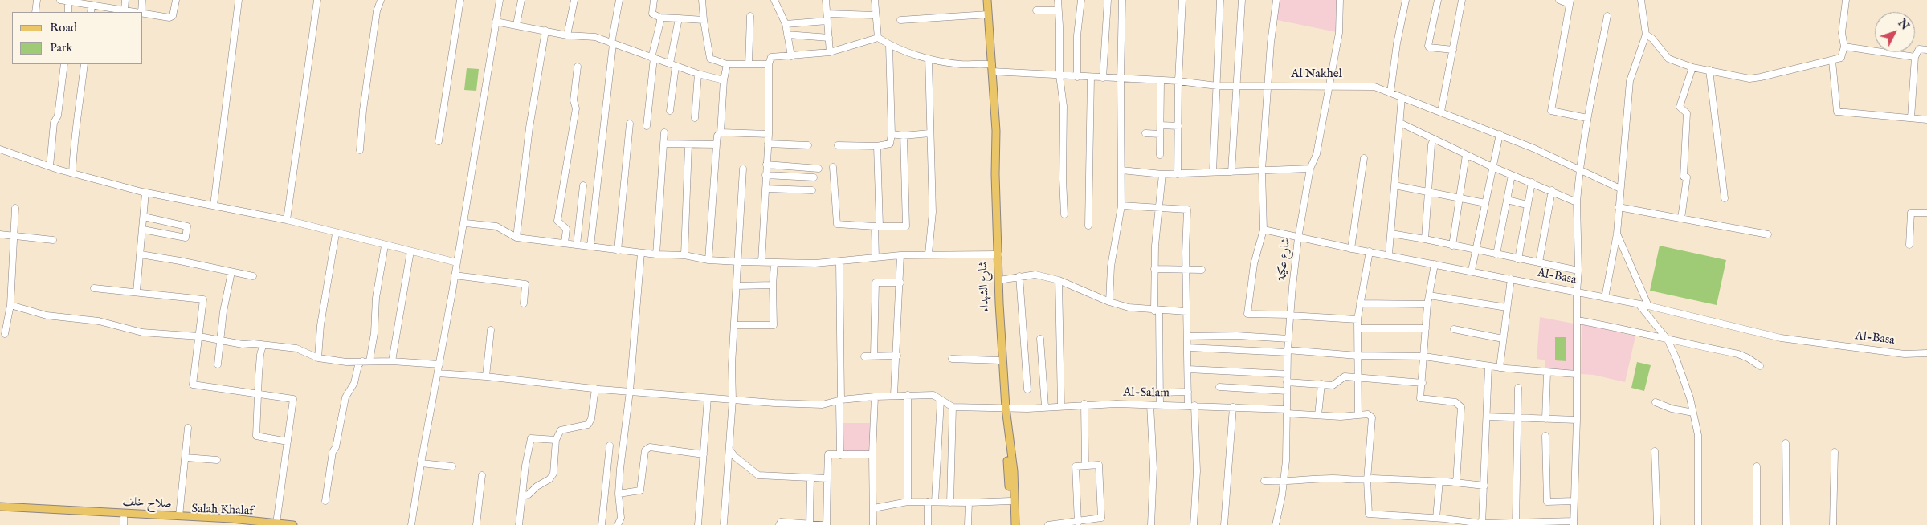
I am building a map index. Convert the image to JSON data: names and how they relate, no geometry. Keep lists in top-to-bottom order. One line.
{"streets":{"main road":["شارع الشهداء","صلاح خلف","Salah Khalaf"],"street":["Al Nakhel","شارع عكيلة","Al-Basa","Al-Salam"]},"crossings":[["Al Nakhel","شارع عكيلة"],["Al Nakhel","شارع الشهداء"],["شارع عكيلة","Al-Basa"],["شارع عكيلة","Al-Salam"],["شارع الشهداء","Al-Salam"],["صلاح خلف","Salah Khalaf"]],"legend":["Road","Park"],"north":"top right"}
